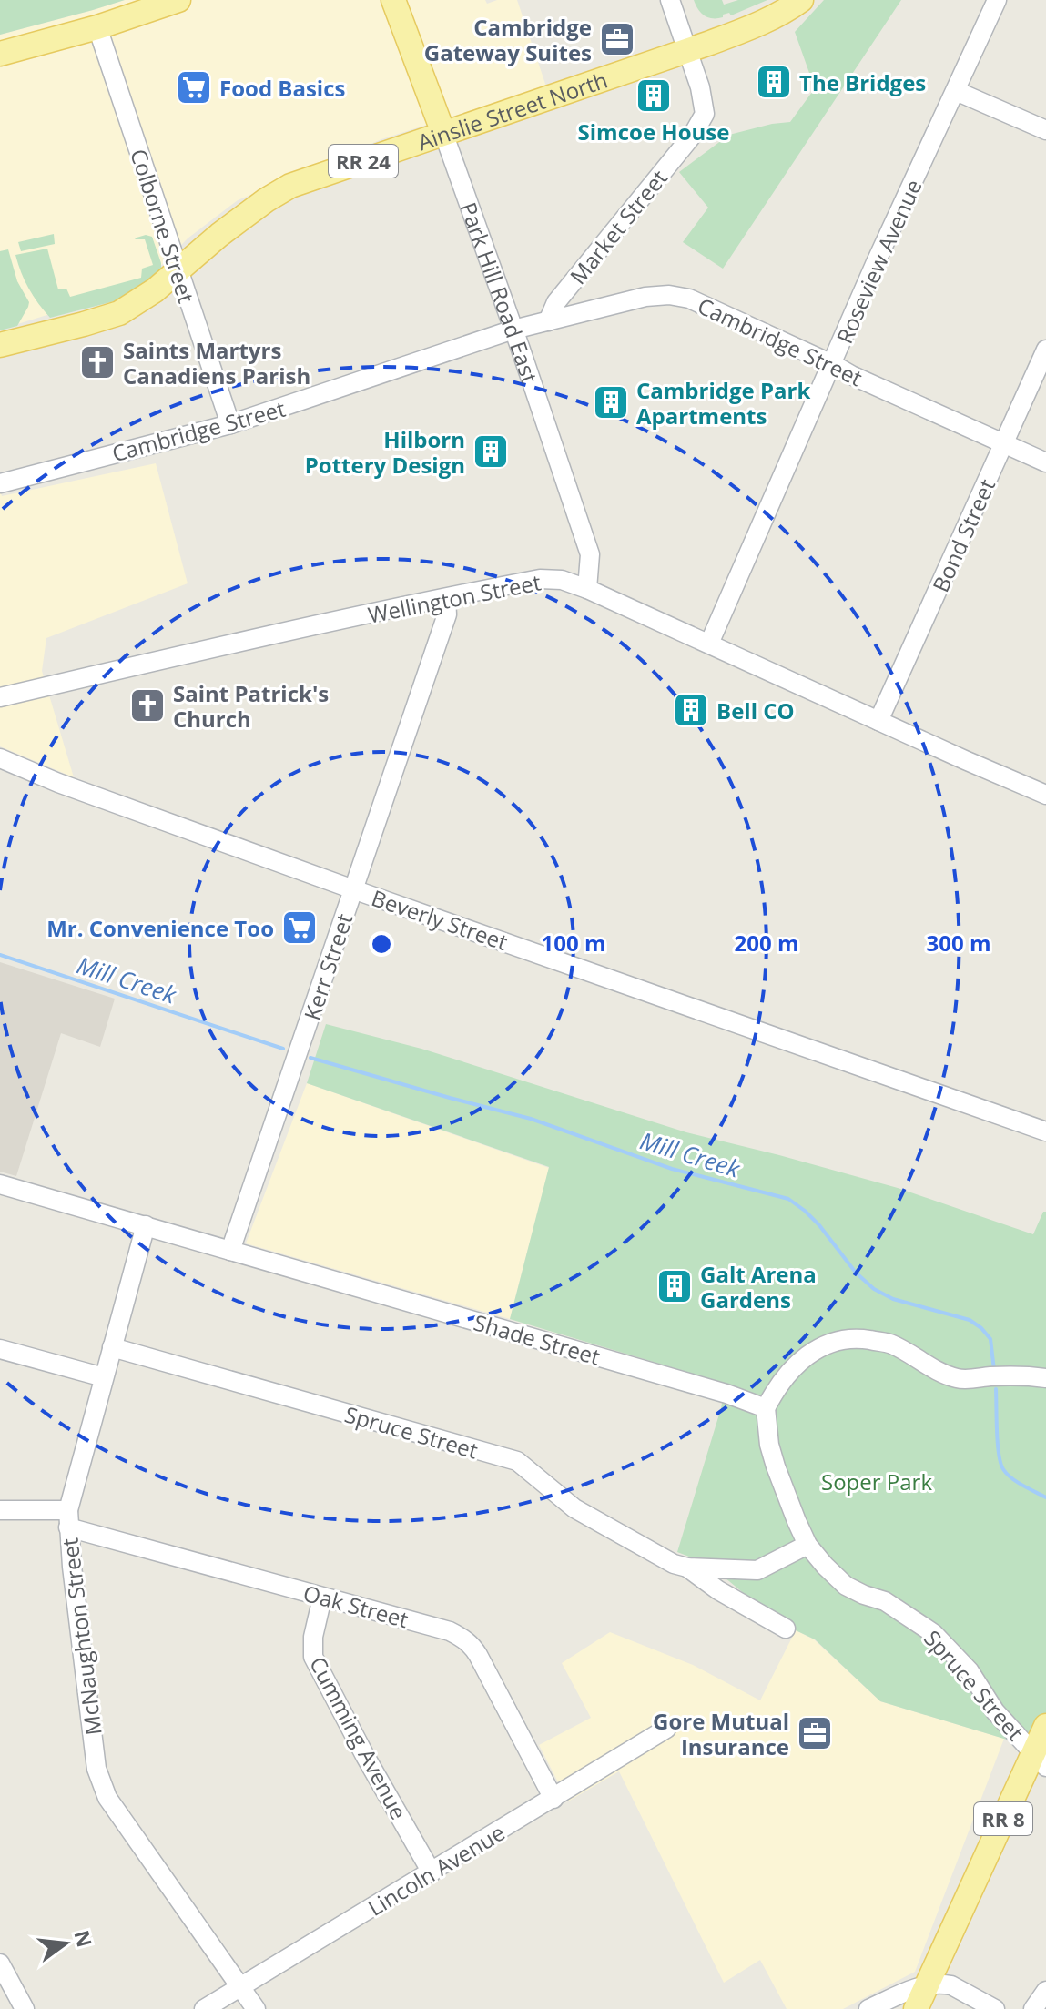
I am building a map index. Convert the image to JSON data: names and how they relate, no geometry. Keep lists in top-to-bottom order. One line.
{"streets":{"main road":["Ainslie Street North","RR 24","Park Hill Road East","RR 8"],"street":["Colborne Street","Market Street","Roseview Avenue","Cambridge Street","Bond Street","Wellington Street","Beverly Street","Kerr Street","Shade Street","Spruce Street","Oak Street","McNaughton Street","Cumming Avenue","Lincoln Avenue"]},"crossings":[["Ainslie Street North","Colborne Street"],["Ainslie Street North","Market Street"],["Ainslie Street North","Park Hill Road East"],["Colborne Street","Cambridge Street"],["Market Street","Cambridge Street"],["Roseview Avenue","Cambridge Street"],["Roseview Avenue","Wellington Street"],["Park Hill Road East","Cambridge Street"],["Park Hill Road East","Wellington Street"],["Cambridge Street","Bond Street"],["Bond Street","Wellington Street"],["Wellington Street","Kerr Street"],["Beverly Street","Kerr Street"],["Kerr Street","Shade Street"],["Shade Street","Spruce Street"],["Shade Street","McNaughton Street"],["Spruce Street","McNaughton Street"],["Spruce Street","RR 8"],["Oak Street","McNaughton Street"],["Oak Street","Cumming Avenue"],["Oak Street","Lincoln Avenue"],["McNaughton Street","Lincoln Avenue"],["Cumming Avenue","Lincoln Avenue"]],"water":["Mill Creek"],"parks":["Soper Park"],"places":{"office":["Cambridge Gateway Suites","Gore Mutual Insurance"],"building":["The Bridges","Simcoe House","Cambridge Park Apartments","Hilborn Pottery Design","Bell CO","Galt Arena Gardens"],"supermarket":["Food Basics","Mr. Convenience Too"],"church":["Saints Martyrs Canadiens Parish","Saint Patrick's Church"]},"north":"right","rings":["100 m","200 m","300 m"]}
